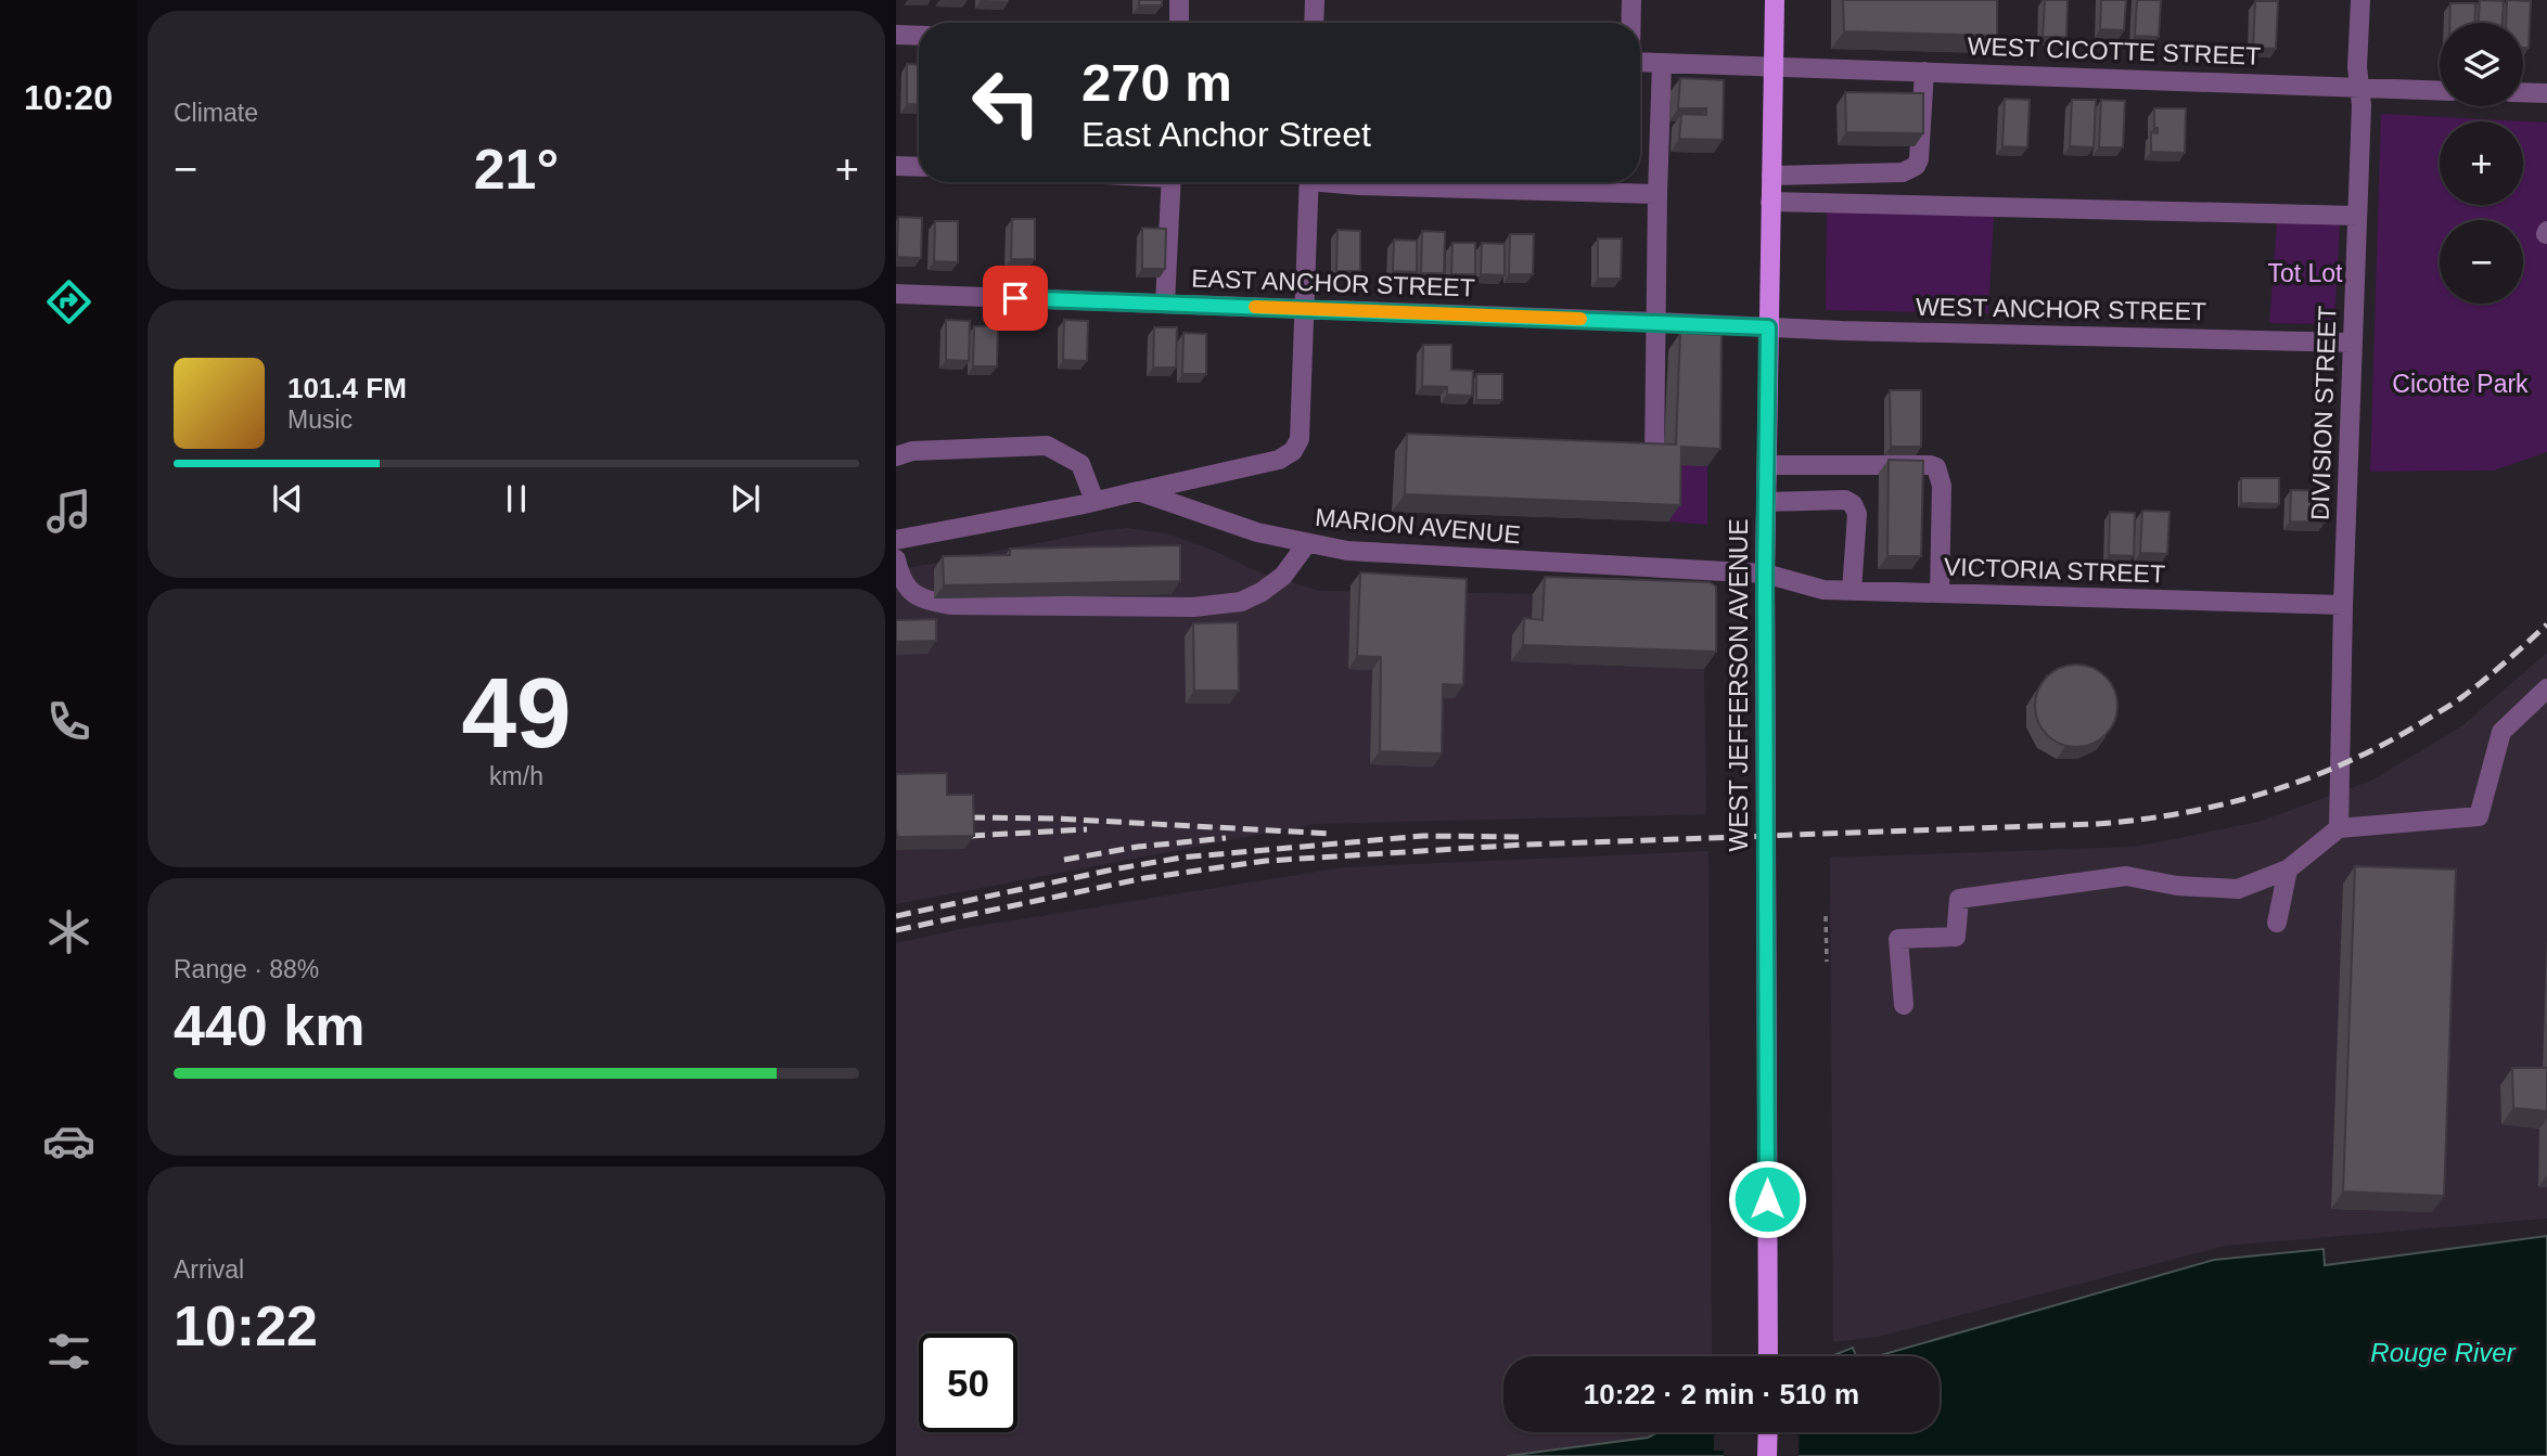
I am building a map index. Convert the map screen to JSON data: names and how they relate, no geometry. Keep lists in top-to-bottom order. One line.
{"streets":{"main road":["WEST JEFFERSON AVENUE"],"street":["WEST CICOTTE STREET","EAST ANCHOR STREET","WEST ANCHOR STREET","DIVISION STREET","MARION AVENUE","VICTORIA STREET"]},"crossings":[["WEST CICOTTE STREET","DIVISION STREET"],["WEST CICOTTE STREET","WEST JEFFERSON AVENUE"],["EAST ANCHOR STREET","WEST ANCHOR STREET"],["EAST ANCHOR STREET","WEST JEFFERSON AVENUE"],["WEST ANCHOR STREET","DIVISION STREET"],["WEST ANCHOR STREET","WEST JEFFERSON AVENUE"],["DIVISION STREET","VICTORIA STREET"],["MARION AVENUE","VICTORIA STREET"],["MARION AVENUE","WEST JEFFERSON AVENUE"],["VICTORIA STREET","WEST JEFFERSON AVENUE"]],"water":["Rouge River"],"parks":["Tot Lot","Cicotte Park"],"page":{"tabs":"10:20","tile":["Climate",["49","km/h"],["Range · 88%","440 km"],["Arrival","10:22"]],"map_buttons":["+","−"],"turn":["270 m","East Anchor Street"],"heat":["−","21°","+"],"song":["101.4 FM","Music"],"limit":"50","trip":"10:22 · 2 min · 510 m"}}
